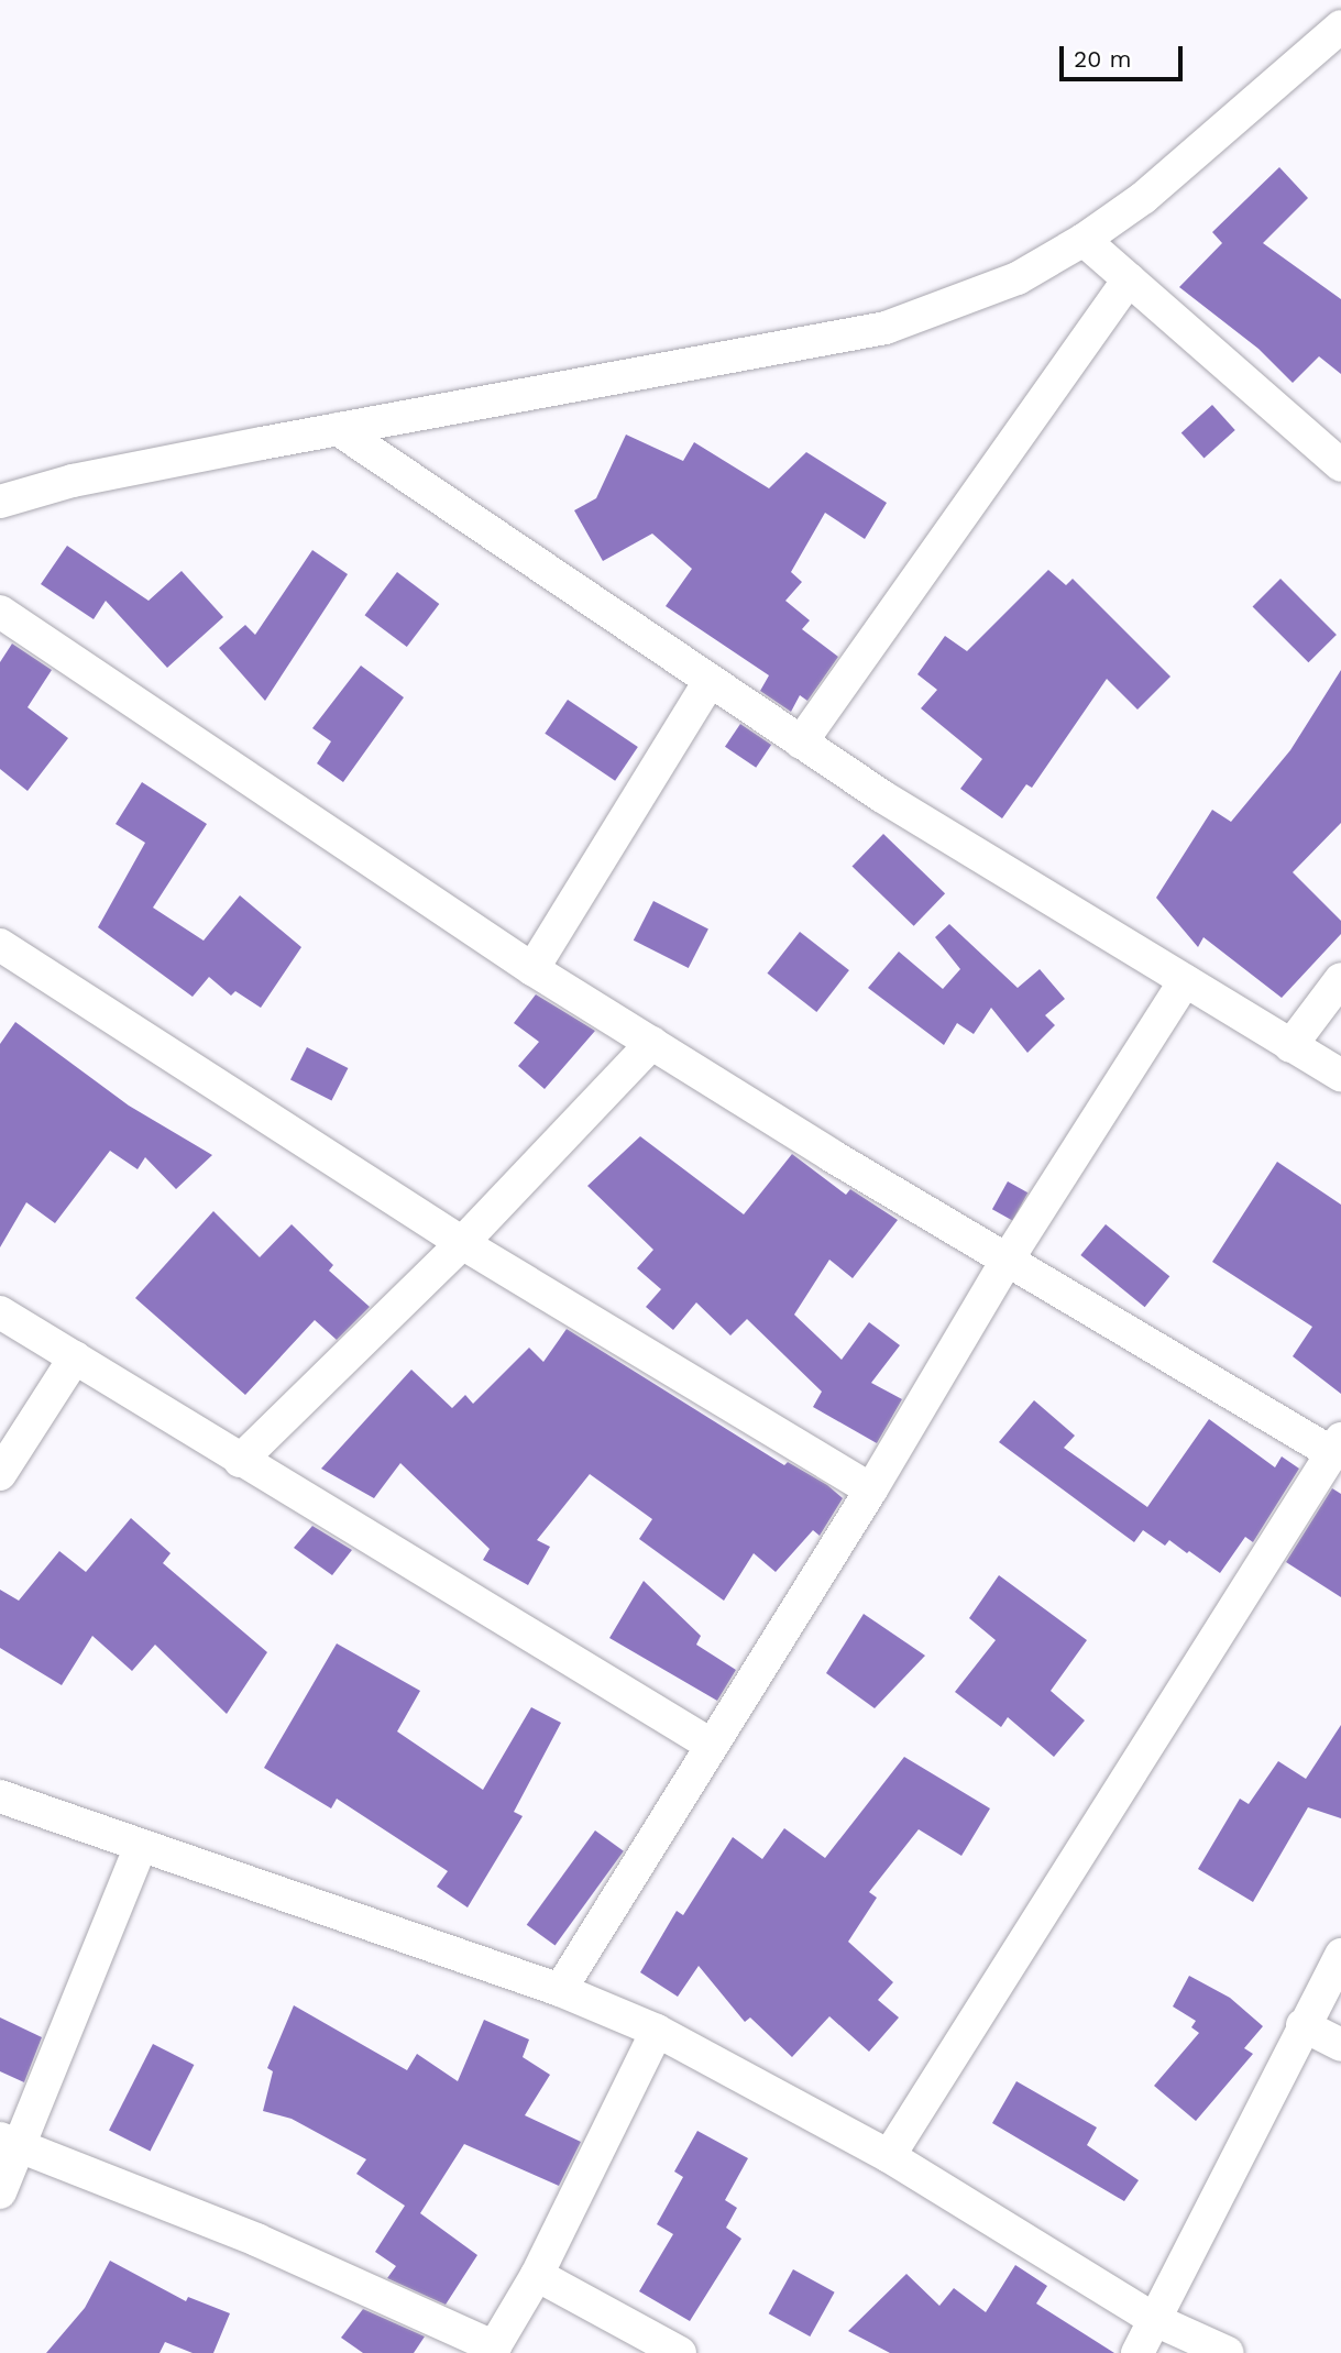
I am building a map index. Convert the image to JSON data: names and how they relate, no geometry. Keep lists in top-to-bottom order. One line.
{"scale_bar":"20 m"}
